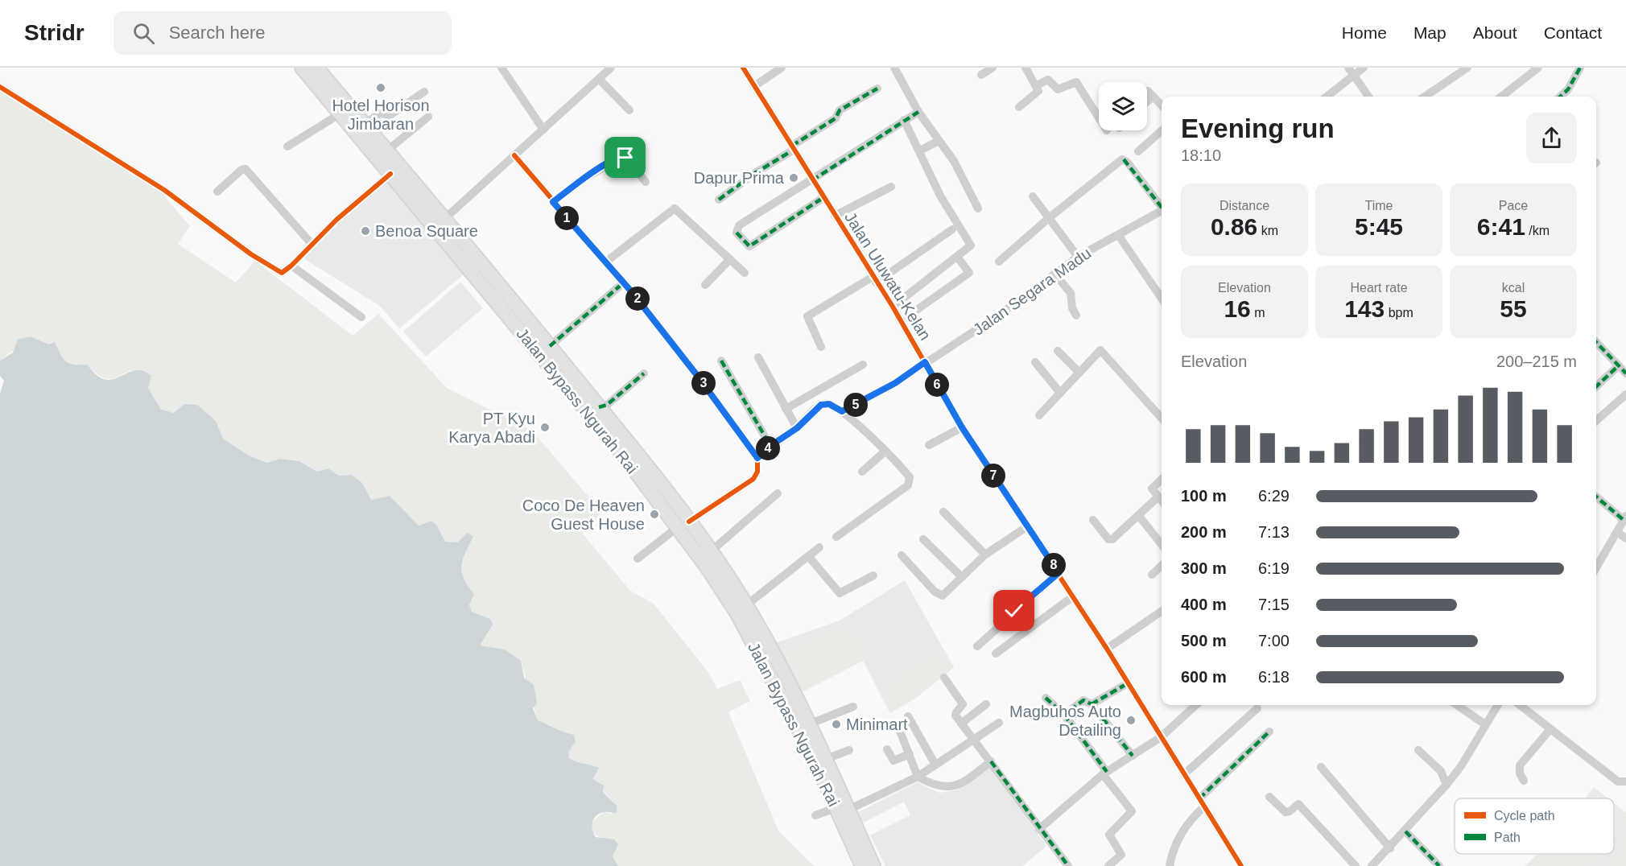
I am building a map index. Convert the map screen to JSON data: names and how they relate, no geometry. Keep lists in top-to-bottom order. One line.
{"streets":{"highway":["Jalan Bypass Ngurah Rai"],"street":["Jalan Uluwatu-Kelan","Jalan Segara Madu"]},"crossings":[["Jalan Uluwatu-Kelan","Jalan Segara Madu"]],"places":["Hotel Horison Jimbaran","Dapur Prima","Benoa Square","PT Kyu Karya Abadi","Coco De Heaven Guest House","Magbuhos Auto Detailing","Minimart"],"legend":["Cycle path","Path"],"page":{"header":"Stridr","search":"Search here","nav":["Home","Map","About","Contact"],"heading":["Evening run","18:10"],"stats":[["Distance","0.86 km"],["Time","5:45"],["Pace","6:41 /km"],["Elevation","16 m"],["Heart rate","143 bpm"],["kcal","55"]],"pins":["1","2","3","6","5","4","7","8"],"chart":["Elevation","200–215 m"],"list":[{"name":"100 m","note":"6:29"},{"name":"200 m","note":"7:13"},{"name":"300 m","note":"6:19"},{"name":"400 m","note":"7:15"},{"name":"500 m","note":"7:00"},{"name":"600 m","note":"6:18"}]}}
